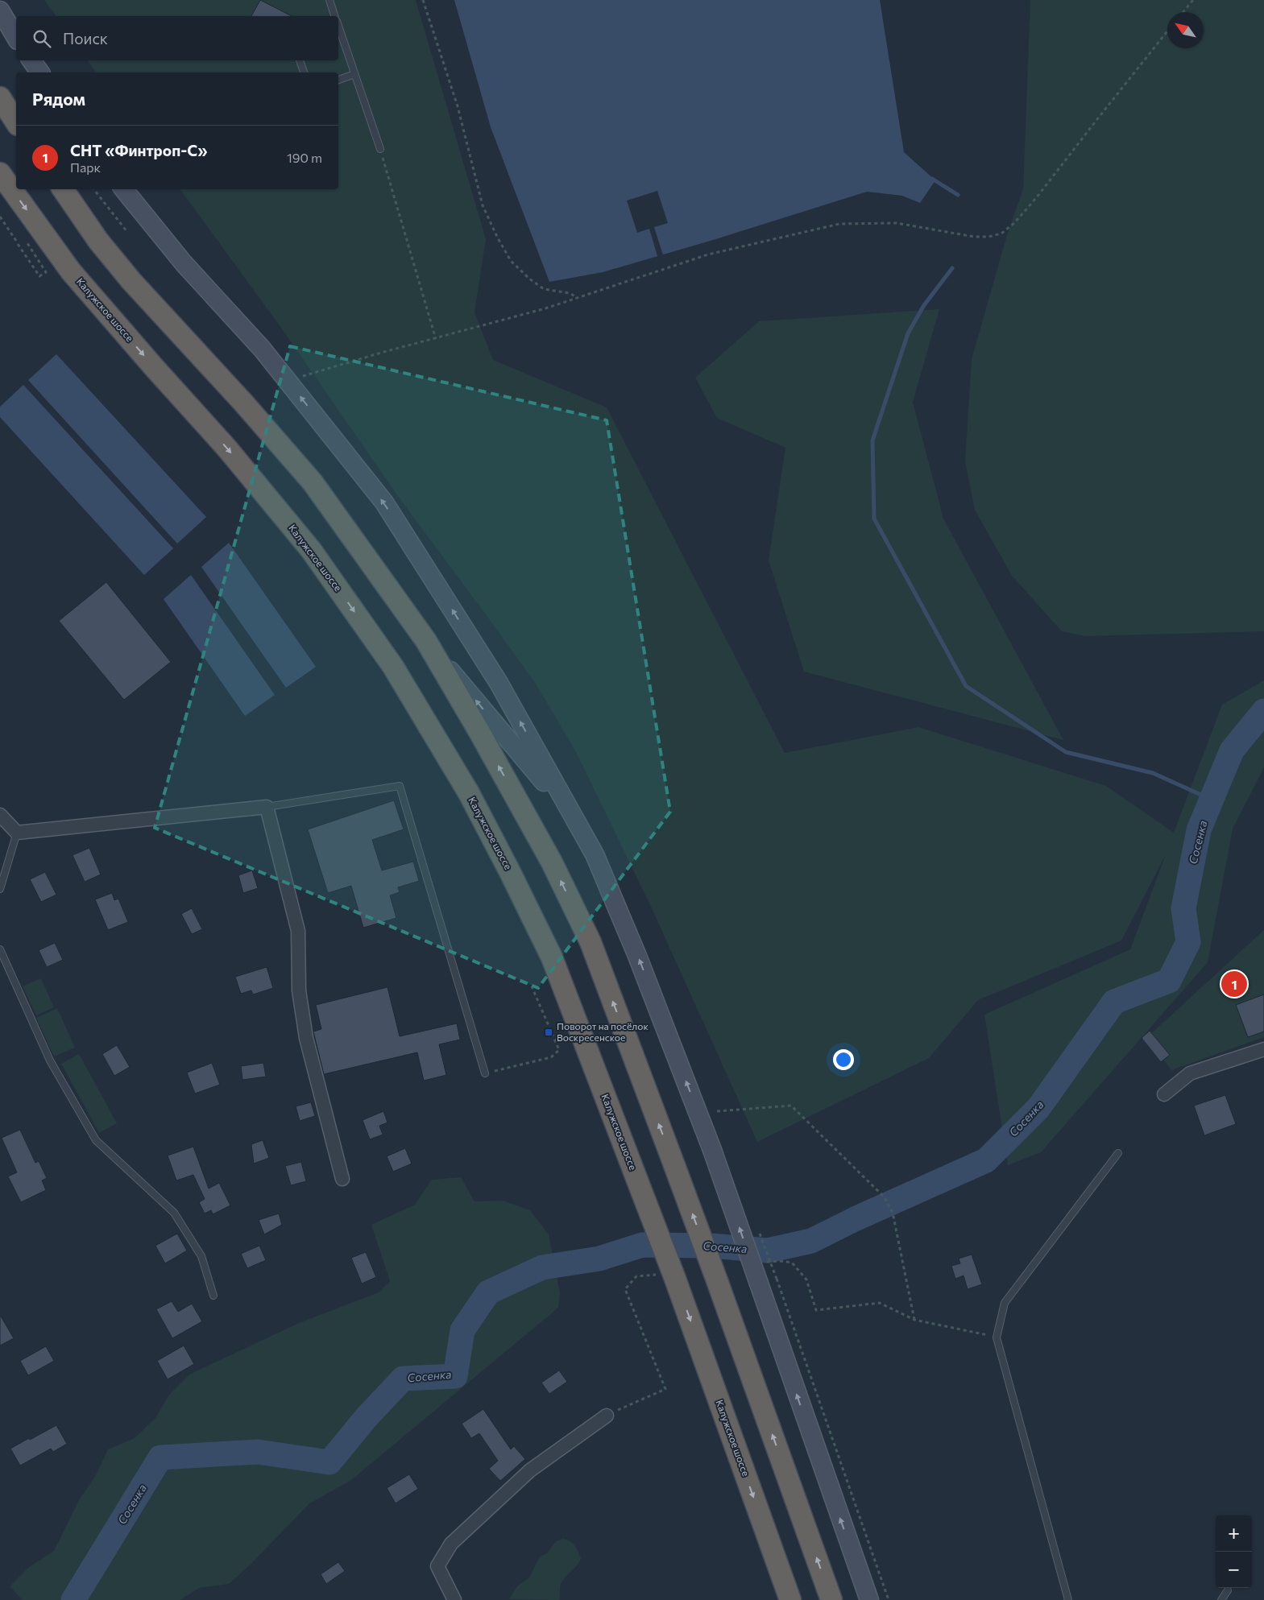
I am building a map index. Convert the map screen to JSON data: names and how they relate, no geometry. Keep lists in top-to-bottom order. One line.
{"streets":{"highway":["Калужское шоссе"]},"water":["Сосенка"],"places":{"transit":["Поворот на посёлок Воскресенское"]},"north":"top left","page":{"search":"Поиск","heading":"Рядом","list":[{"mark":"1","name":"СНТ «Финтроп-С»","note":"Парк","value":"190 m"}],"pins":"1","map_buttons":["+","−"]}}
